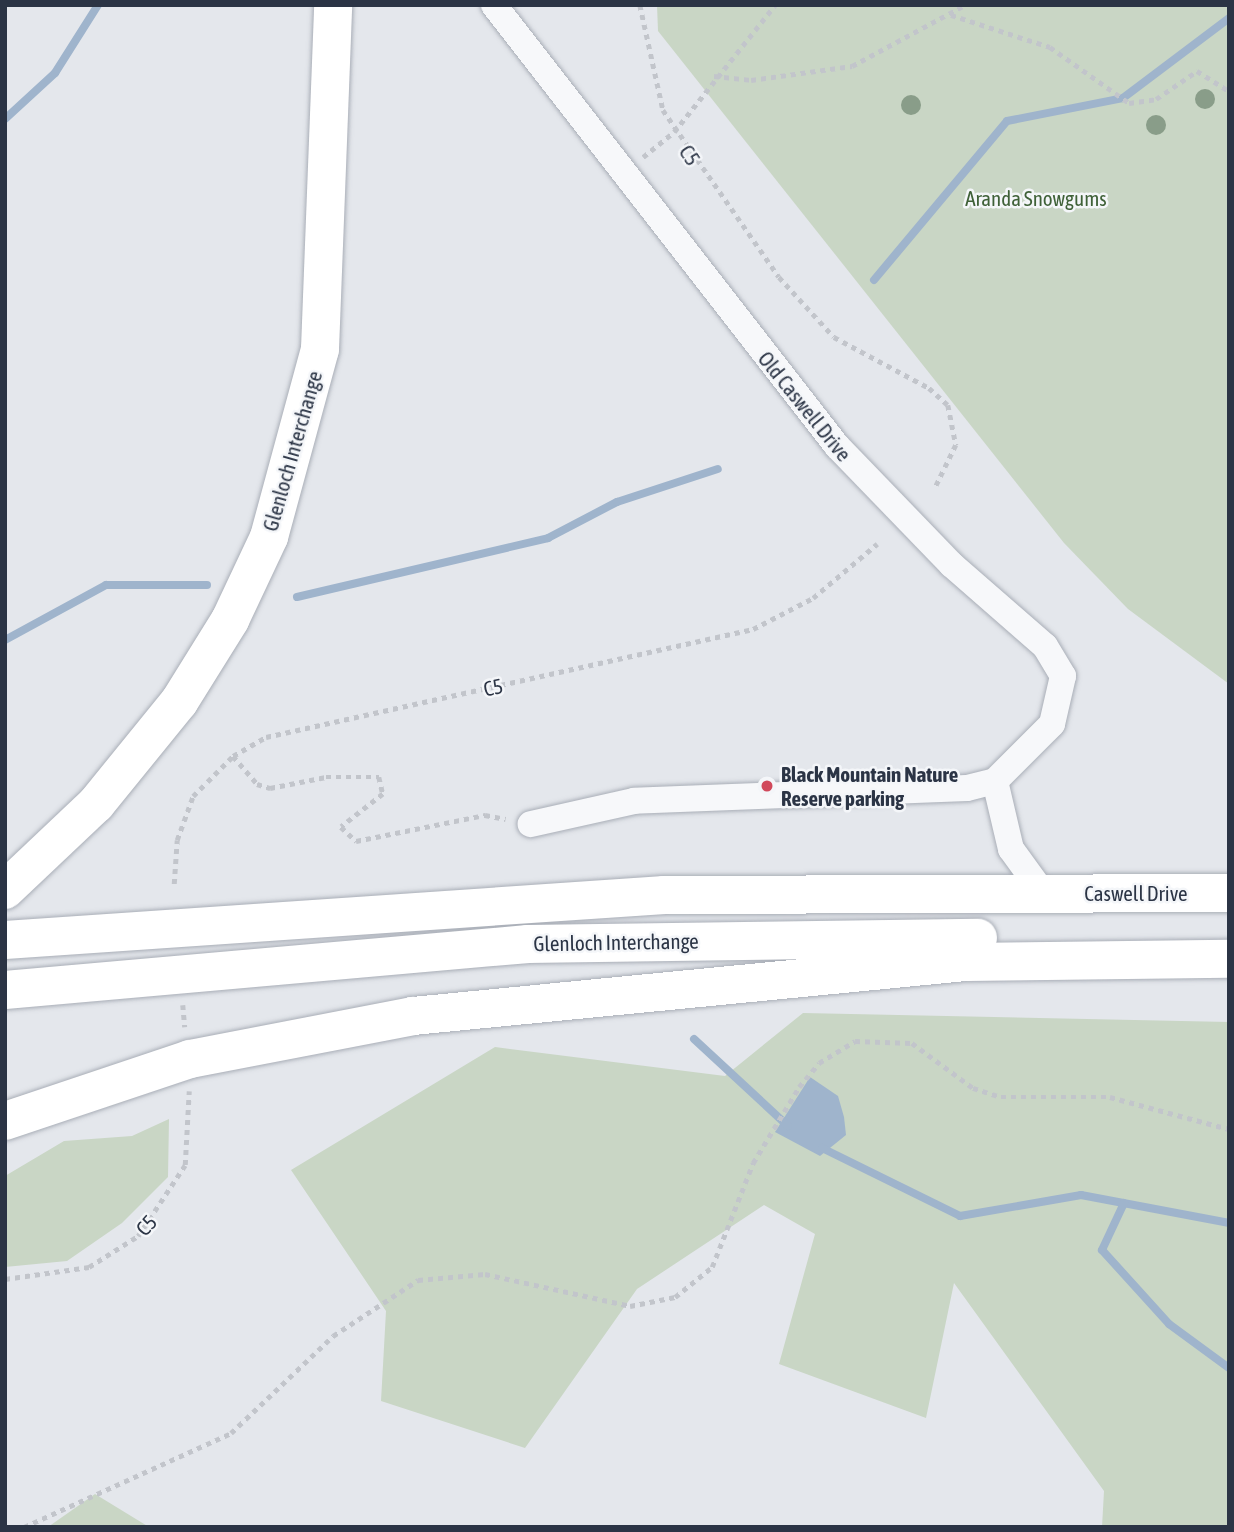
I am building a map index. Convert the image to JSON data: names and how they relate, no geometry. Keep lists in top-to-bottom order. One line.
{"streets":{"highway":["Glenloch Interchange","Caswell Drive"],"street":["Old Caswell Drive"],"path":["C5"]},"crossings":[["Glenloch Interchange","Caswell Drive"]],"parks":["Aranda Snowgums"],"places":["Black Mountain Nature Reserve parking"]}
